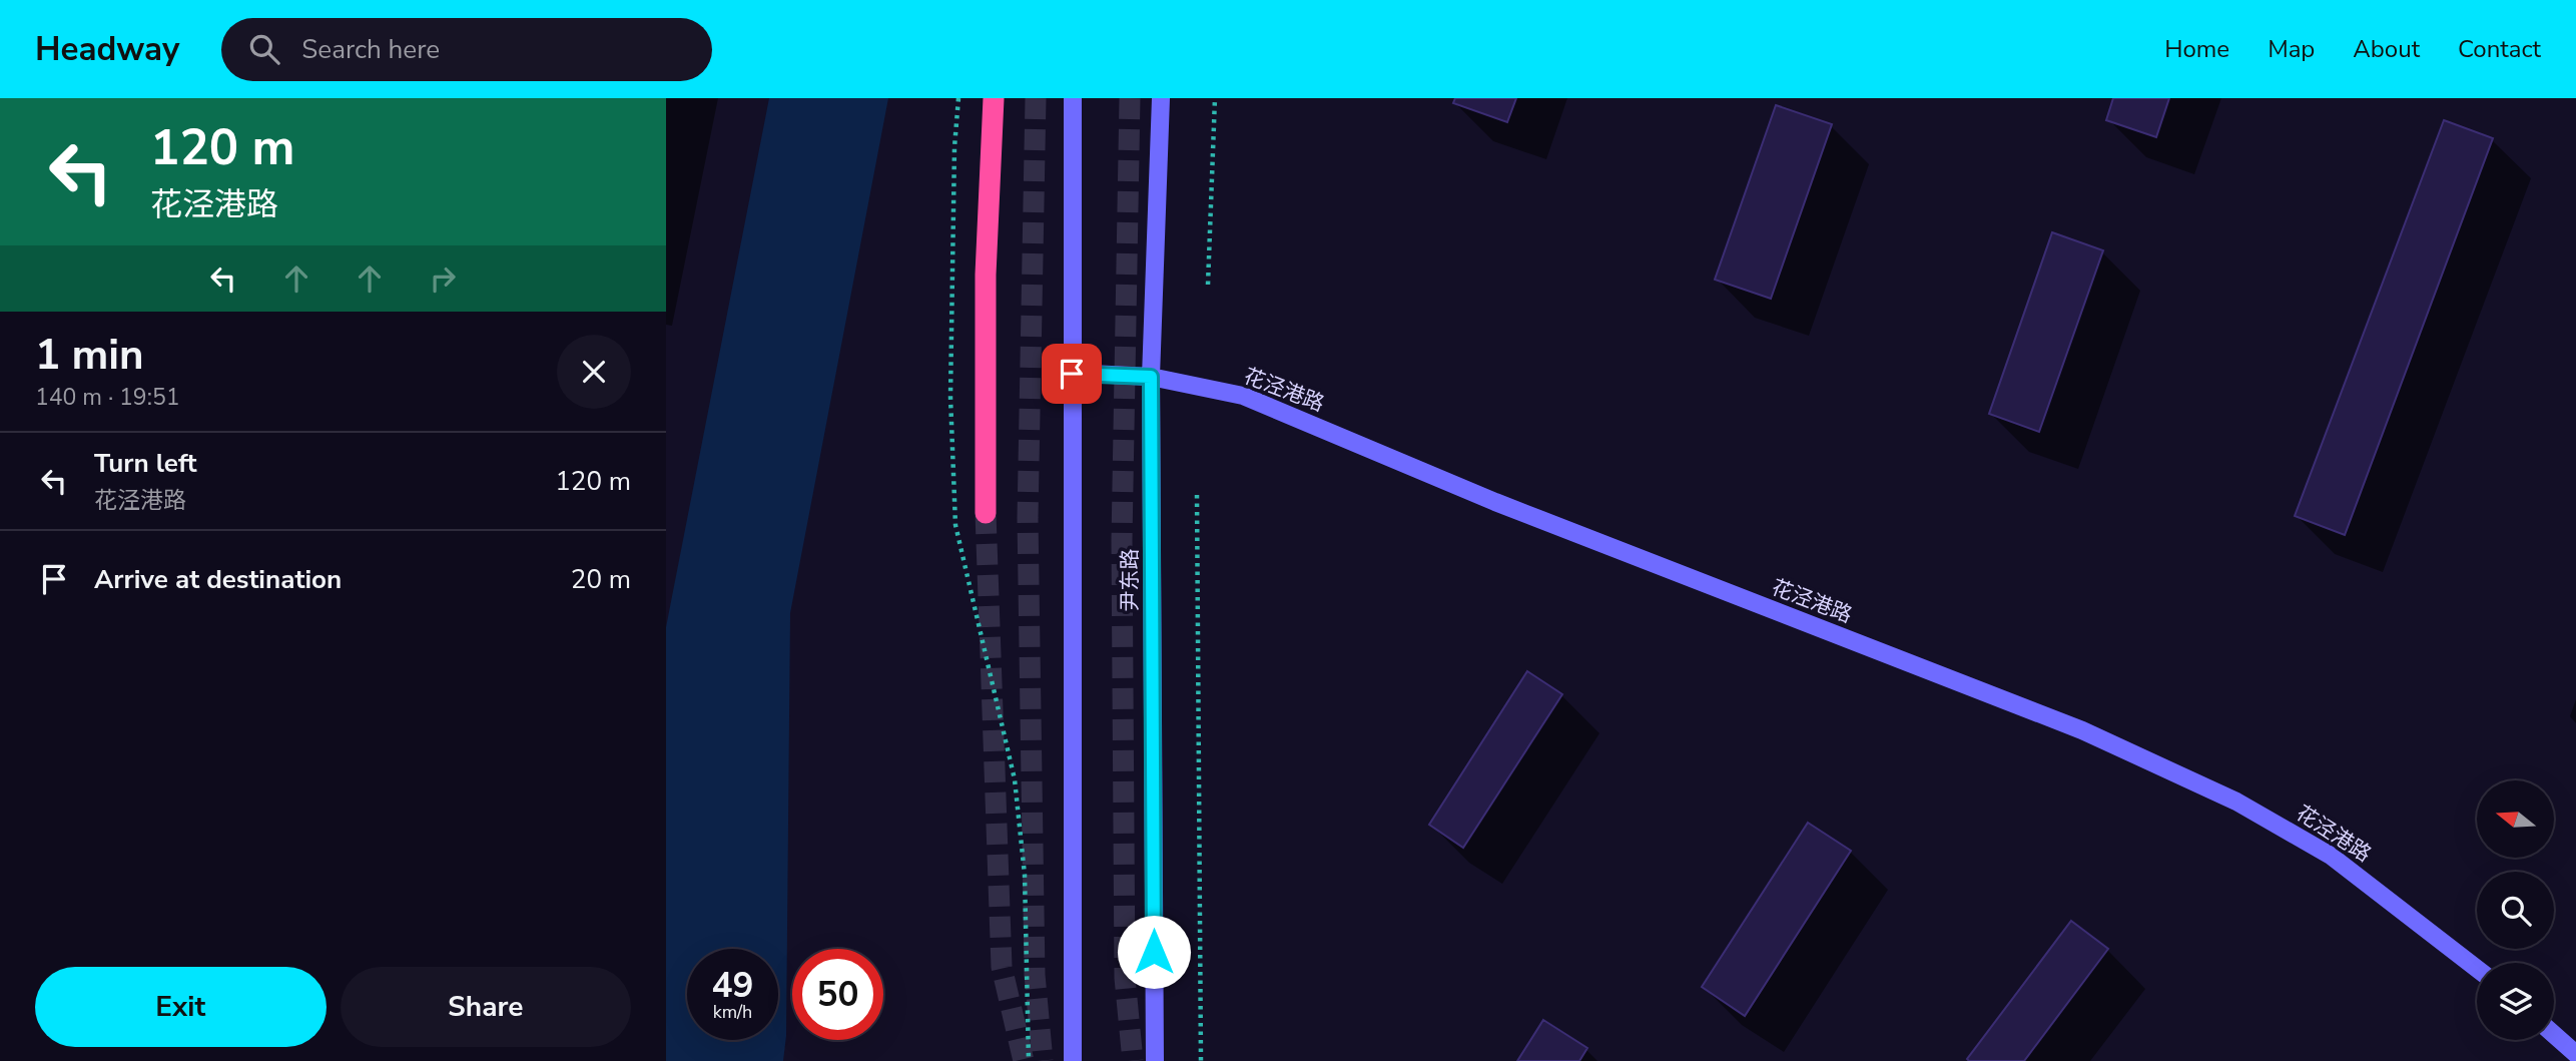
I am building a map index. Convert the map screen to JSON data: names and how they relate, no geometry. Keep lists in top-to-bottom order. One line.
{"streets":{"main road":["花泾港路","尹东路"]},"crossings":[["花泾港路","尹东路"]],"north":"left","page":{"header":"Headway","search":"Search here","nav":["Home","Map","About","Contact"],"turn":["120 m","花泾港路"],"heading":["1 min","140 m · 19:51"],"list":[{"name":"Turn left","note":"花泾港路","value":"120 m"},{"name":"Arrive at destination","value":"20 m"}],"speed":"49 km/h","limit":"50","buttons":["Exit","Share"]}}
